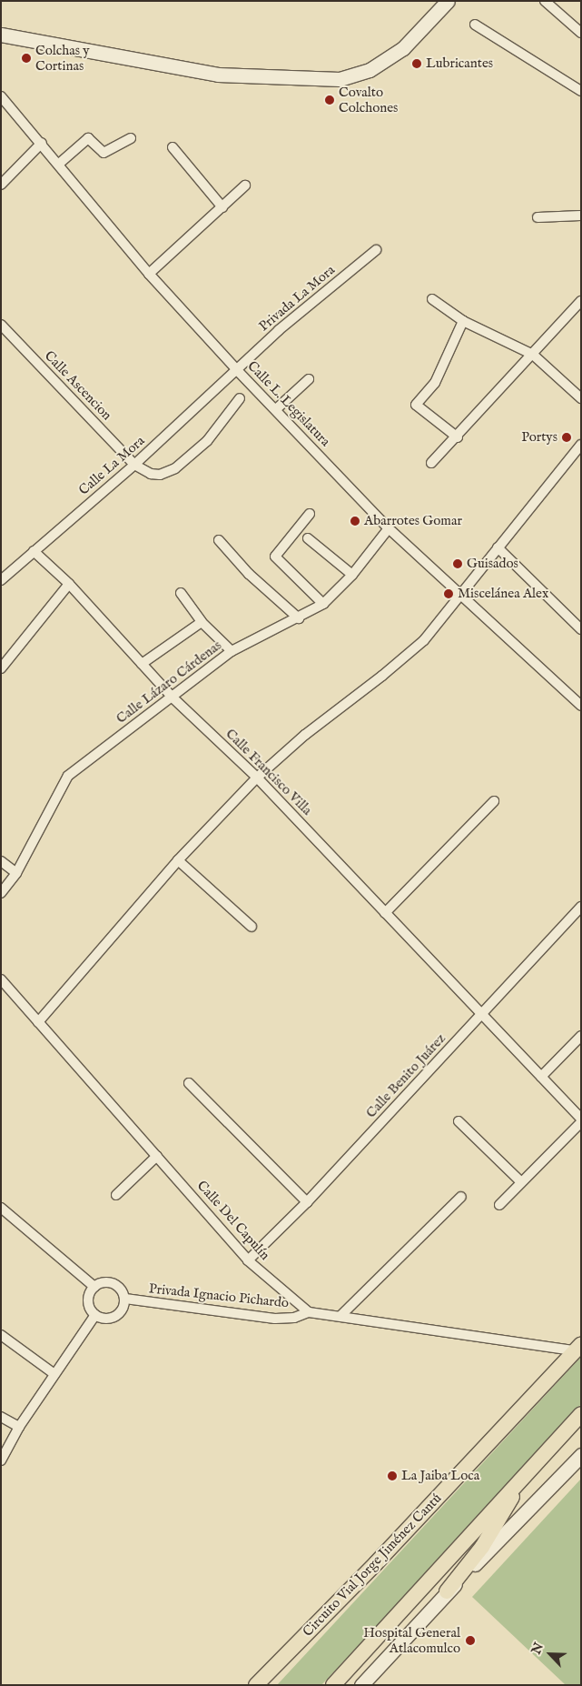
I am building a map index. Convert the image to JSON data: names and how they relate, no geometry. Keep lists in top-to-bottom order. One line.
{"streets":{"main road":["Circuito Vial Jorge Jiménez Cantú"],"street":["Privada La Mora","Calle Ascencion","Calle L. Legislatura","Calle La Mora","Calle Lázaro Cárdenas","Calle Francisco Villa","Calle Benito Juárez","Calle Del Capulín","Privada Ignacio Pichardo"]},"crossings":[["Privada La Mora","Calle L. Legislatura"],["Privada La Mora","Calle La Mora"],["Calle Ascencion","Calle La Mora"],["Calle L. Legislatura","Calle La Mora"],["Calle L. Legislatura","Calle Lázaro Cárdenas"],["Calle La Mora","Calle Francisco Villa"],["Calle Lázaro Cárdenas","Calle Francisco Villa"],["Calle Francisco Villa","Calle Benito Juárez"],["Calle Benito Juárez","Calle Del Capulín"],["Calle Del Capulín","Privada Ignacio Pichardo"]],"places":["Colchas y Cortinas","Lubricantes","Covalto Colchones","Portys","Abarrotes Gomar","Guisados","Miscelánea Alex","La Jaiba Loca","Hospital General Atlacomulco"],"north":"top left"}
